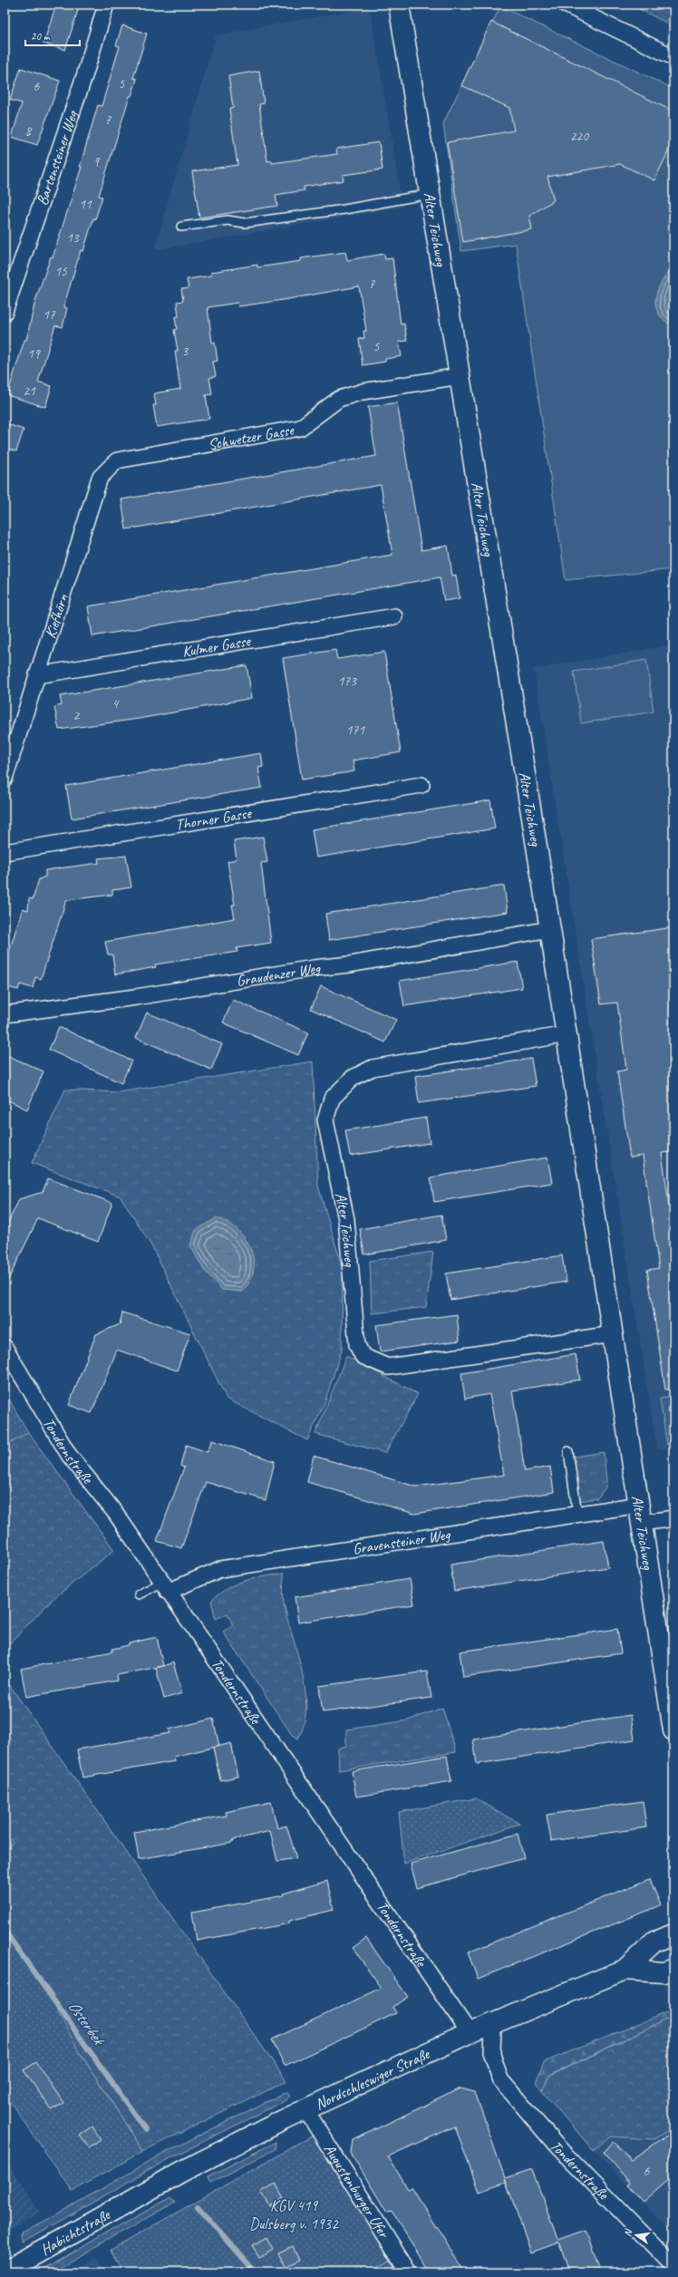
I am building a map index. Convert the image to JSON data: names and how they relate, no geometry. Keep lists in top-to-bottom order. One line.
{"streets":{"street":["Bartensteiner Weg","Alter Teichweg","Schwetzer Gasse","Kiefhörn","Kulmer Gasse","Thorner Gasse","Graudenzer Weg","Tondernstraße","Gravensteiner Weg","Nordschleswiger Straße","Augustenburger Ufer","Habichtstraße"]},"crossings":[["Alter Teichweg","Schwetzer Gasse"],["Alter Teichweg","Graudenzer Weg"],["Alter Teichweg","Gravensteiner Weg"],["Schwetzer Gasse","Kiefhörn"],["Kiefhörn","Kulmer Gasse"],["Tondernstraße","Gravensteiner Weg"],["Tondernstraße","Nordschleswiger Straße"],["Nordschleswiger Straße","Augustenburger Ufer"],["Nordschleswiger Straße","Habichtstraße"]],"water":["Osterbek"],"parks":["KGV 419 Dulsberg v. 1932"],"house_numbers":["5","6","7","8","220","9","11","13","15","7","17","5","3","19","21","173","4","2","171","6"],"scale_bar":"20 m","north":"left"}
